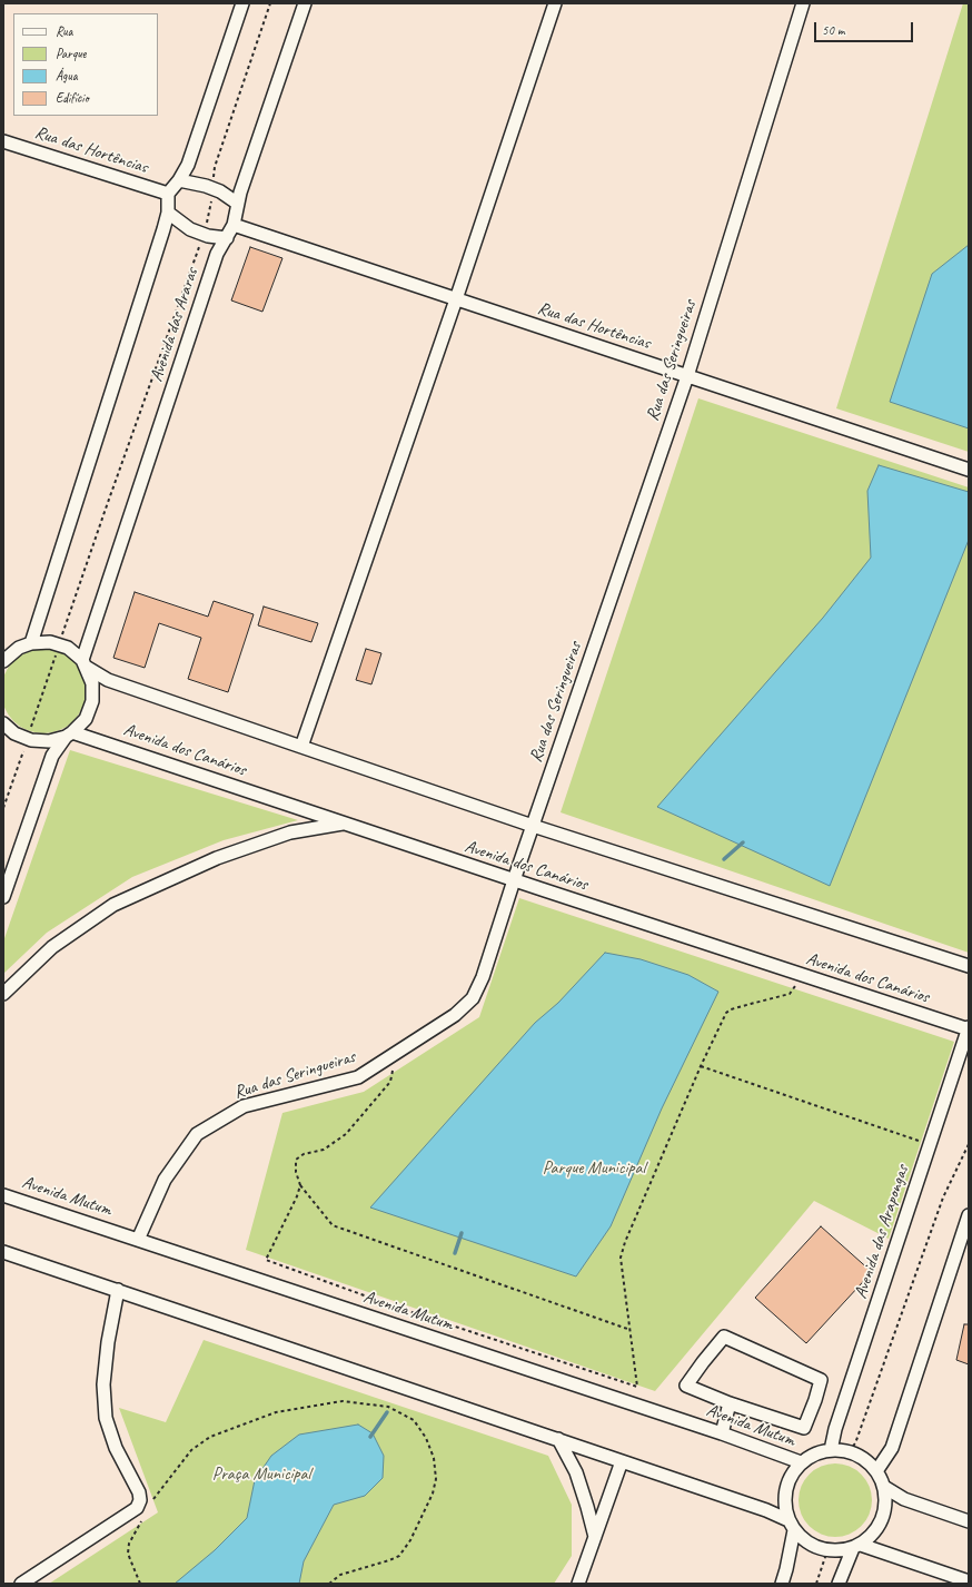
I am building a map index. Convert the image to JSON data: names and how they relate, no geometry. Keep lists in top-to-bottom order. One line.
{"streets":{"street":["Rua das Hortências","Avenida das Araras","Rua das Seringueiras","Avenida dos Canários","Avenida Mutum","Avenida das Arapongas"]},"crossings":[["Rua das Hortências","Avenida das Araras"],["Rua das Hortências","Rua das Seringueiras"],["Rua das Seringueiras","Avenida dos Canários"],["Rua das Seringueiras","Avenida Mutum"],["Avenida dos Canários","Avenida das Arapongas"],["Avenida Mutum","Avenida das Arapongas"]],"parks":["Parque Municipal","Praça Municipal"],"legend":["Rua","Parque","Água","Edifício"],"scale_bar":"50 m"}
